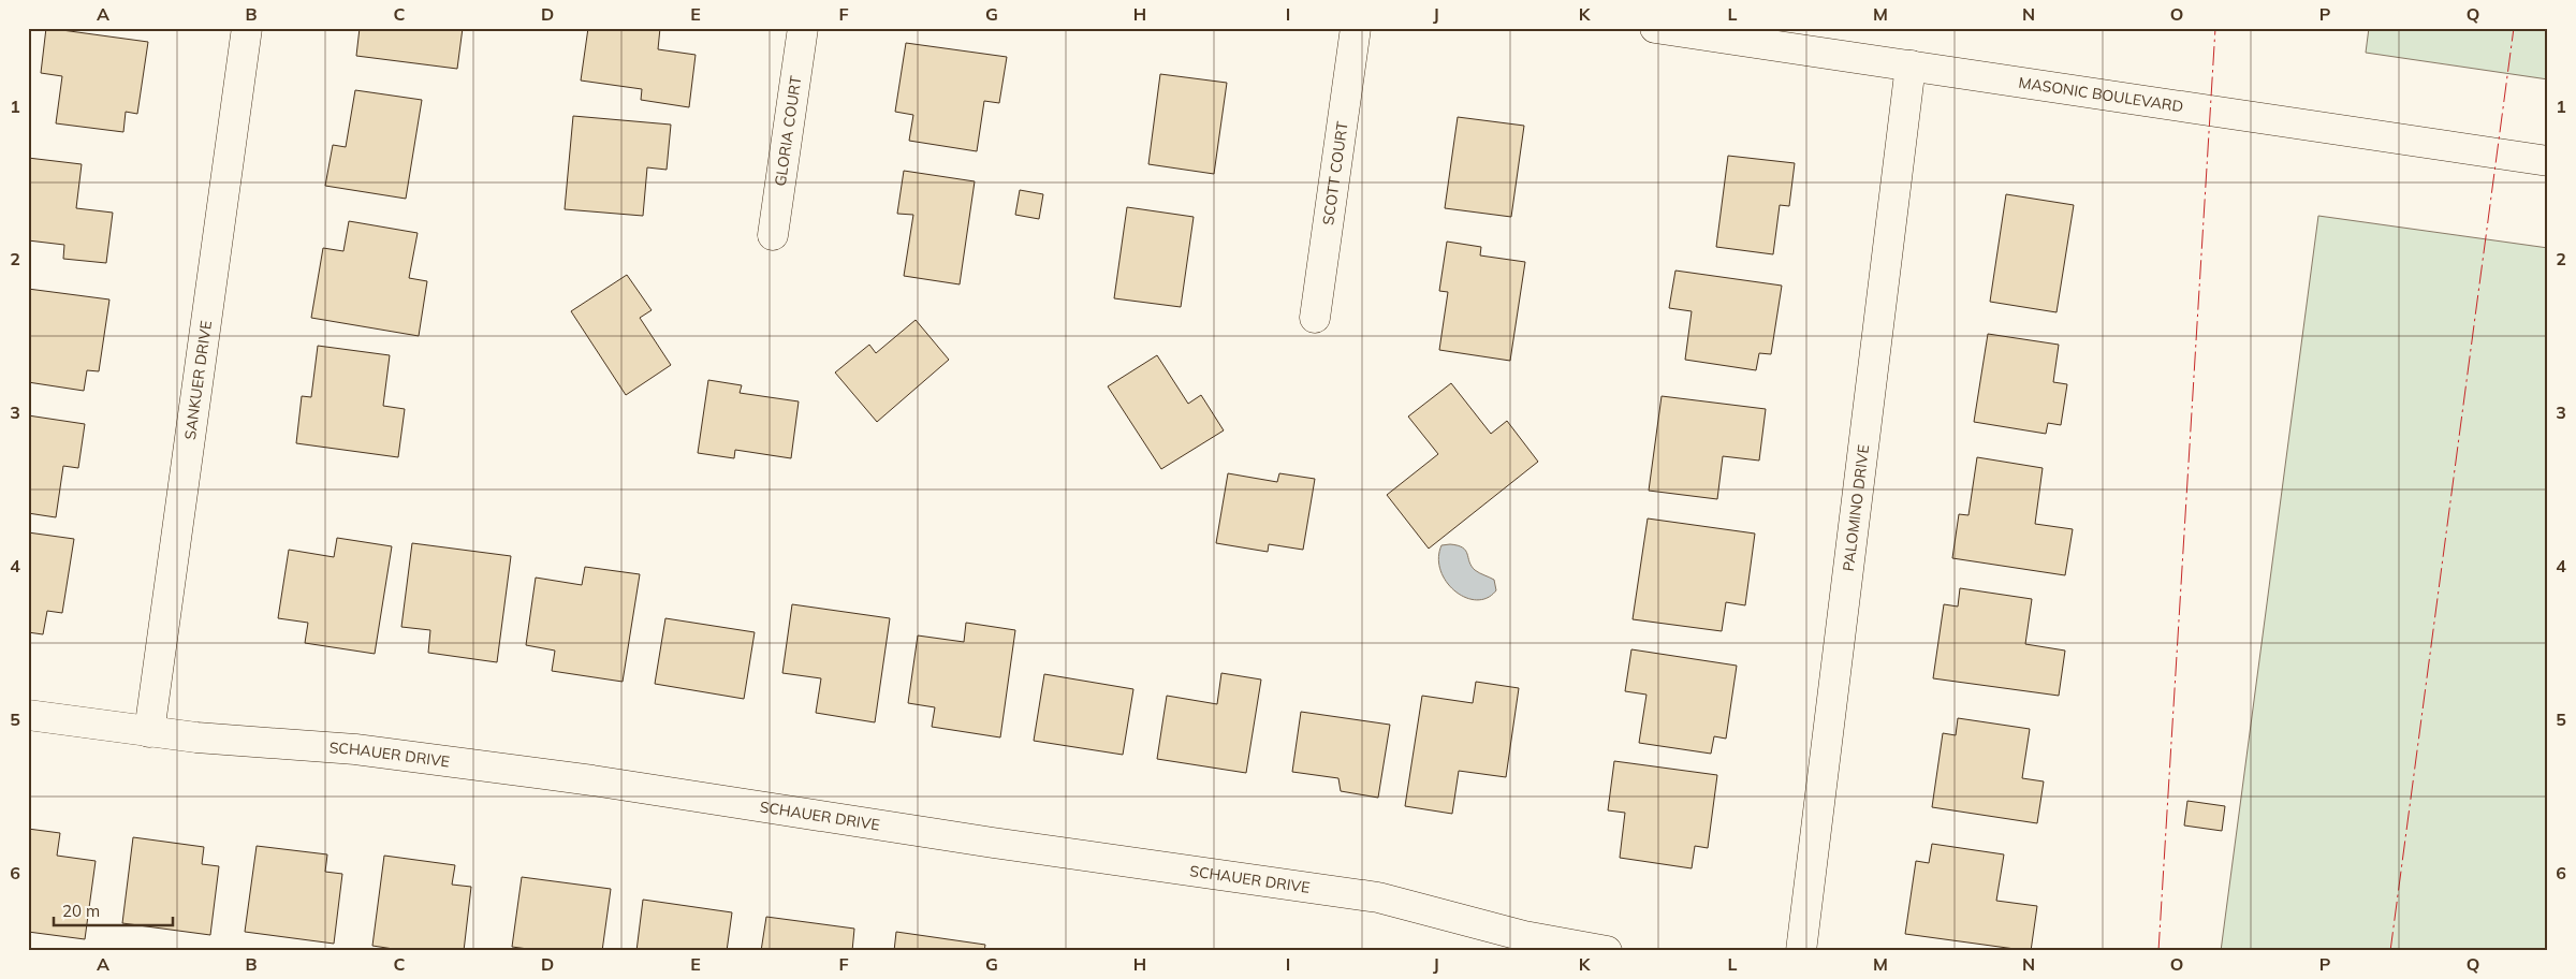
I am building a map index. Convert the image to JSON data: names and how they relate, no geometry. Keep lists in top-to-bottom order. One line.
{"streets":{"street":["MASONIC BOULEVARD","GLORIA COURT","SCOTT COURT","SANKUER DRIVE","PALOMINO DRIVE","SCHAUER DRIVE"]},"crossings":[["MASONIC BOULEVARD","PALOMINO DRIVE"],["SANKUER DRIVE","SCHAUER DRIVE"]],"scale_bar":"20 m","grid":{"columns":["A","B","C","D","E","F","G","H","I","J","K","L","M","N","O","P","Q"],"rows":["1","2","3","4","5","6"]}}
